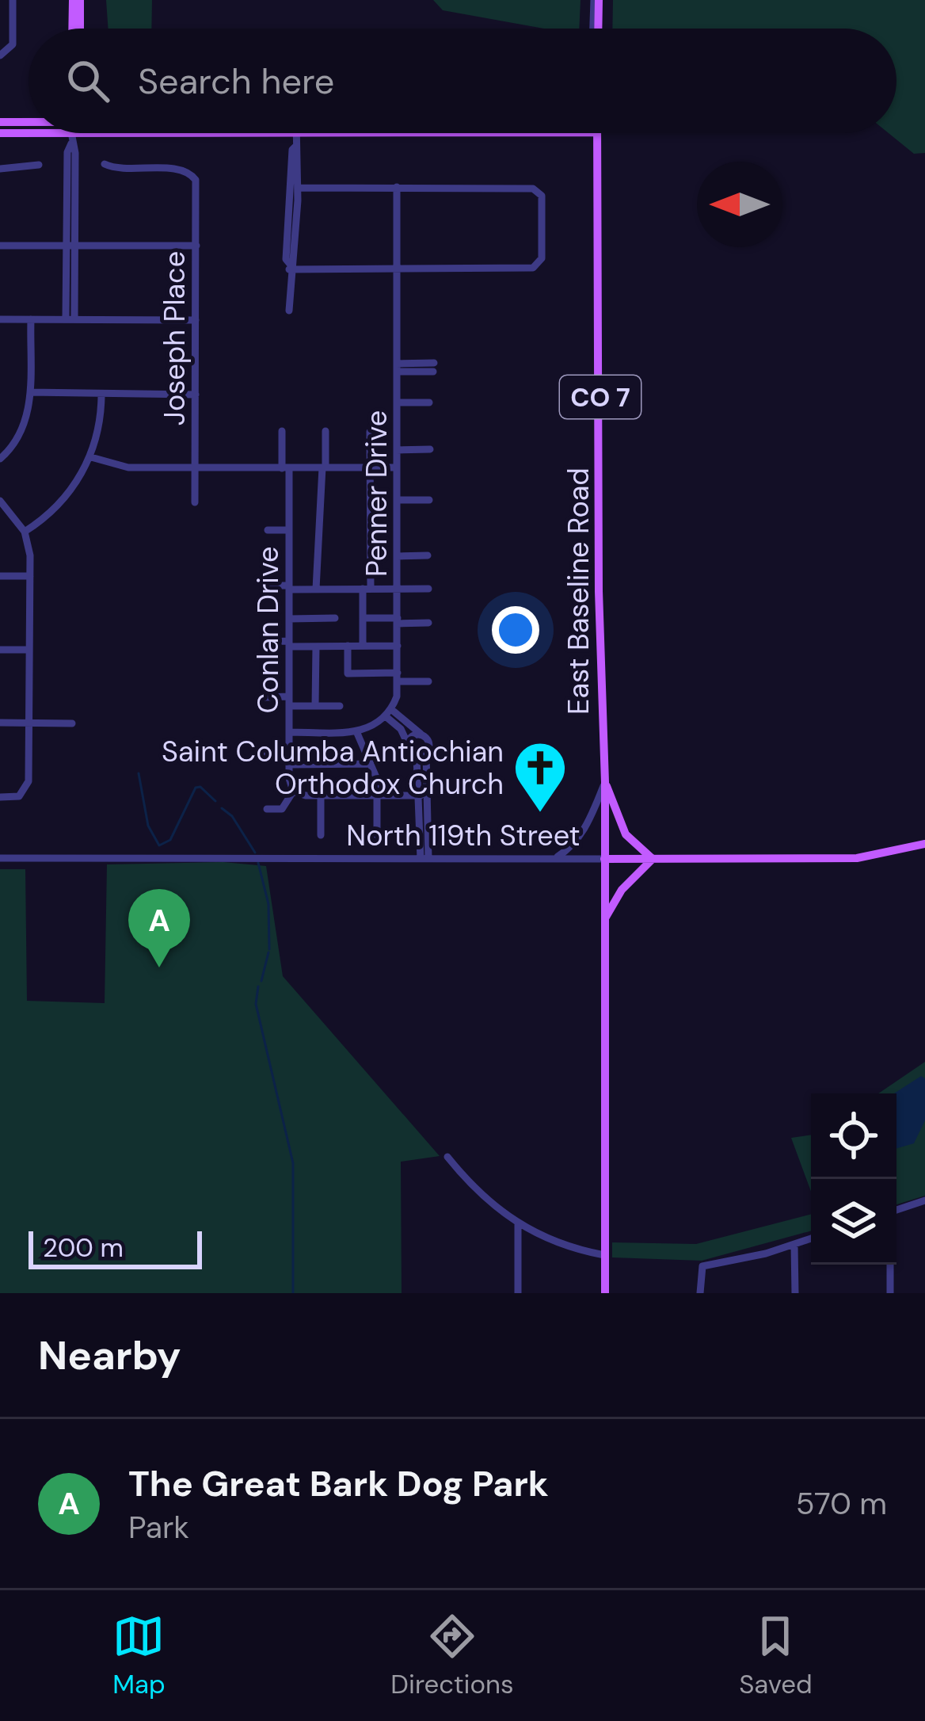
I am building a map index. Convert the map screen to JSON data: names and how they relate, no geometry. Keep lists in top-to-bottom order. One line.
{"streets":{"main road":["CO 7","East Baseline Road","North 119th Street"],"street":["Joseph Place","Penner Drive","Conlan Drive"]},"crossings":[["East Baseline Road","North 119th Street"]],"places":{"church":["Saint Columba Antiochian Orthodox Church"]},"scale_bar":"200 m","north":"left","page":{"search":"Search here","pins":"A","scale":"200 m","heading":"Nearby","list":[{"mark":"A","name":"The Great Bark Dog Park","note":"Park","value":"570 m"}],"nav":["Map","Directions","Saved"]}}
